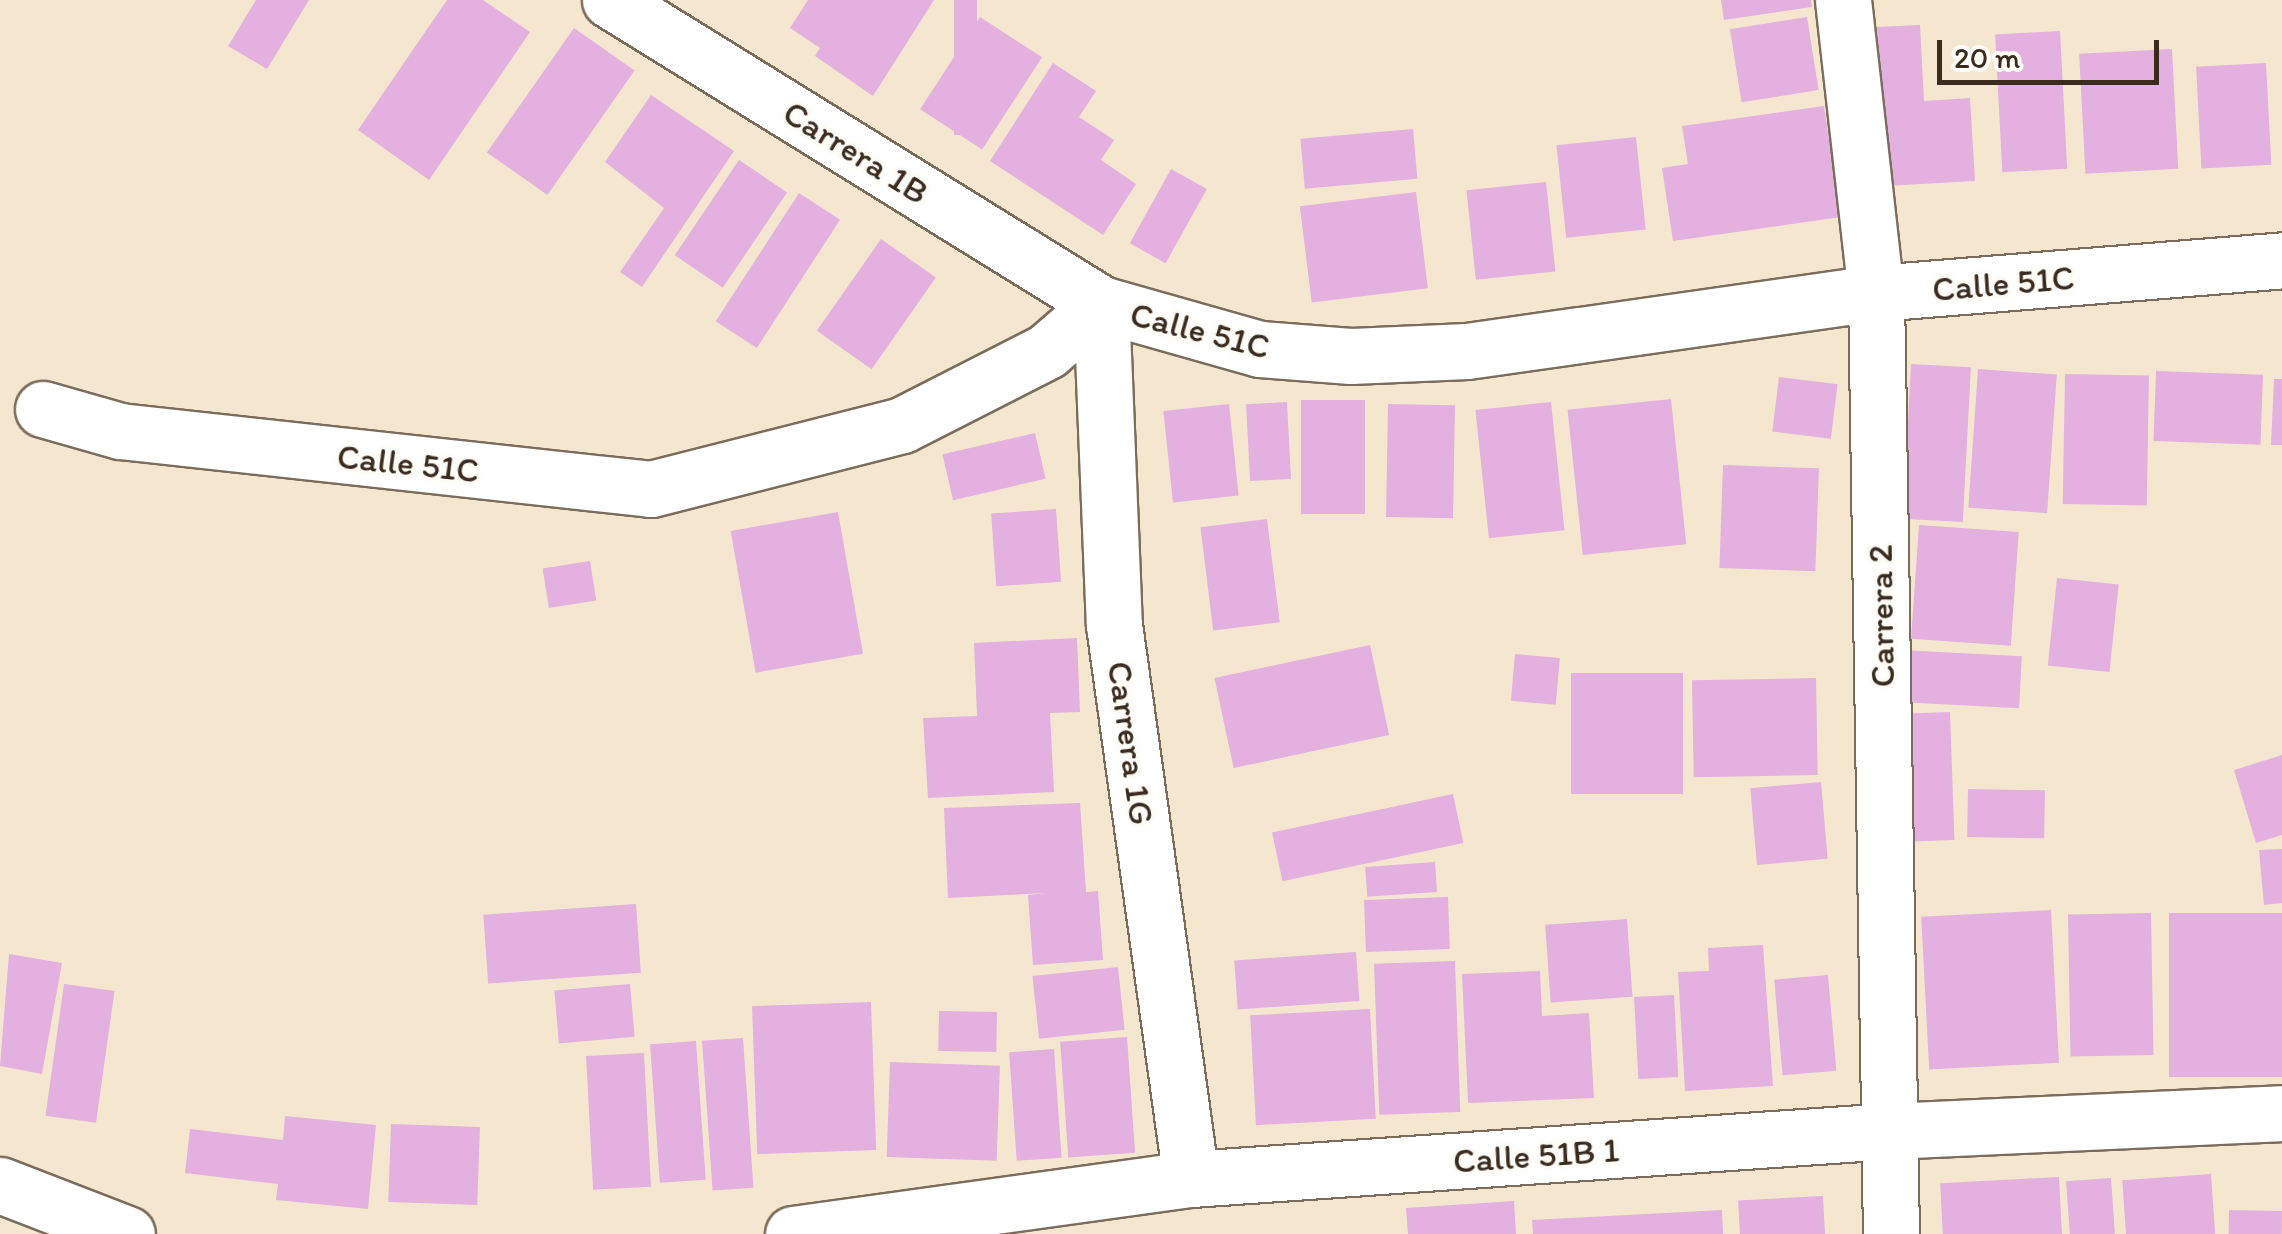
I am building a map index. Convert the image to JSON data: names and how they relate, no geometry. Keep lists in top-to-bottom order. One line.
{"streets":{"street":["Carrera 1B","Calle 51C","Carrera 2","Carrera 1G","Calle 51B 1"]},"crossings":[["Carrera 1B","Calle 51C"],["Carrera 1B","Carrera 1G"],["Calle 51C","Carrera 2"],["Calle 51C","Carrera 1G"],["Carrera 2","Calle 51B 1"],["Carrera 1G","Calle 51B 1"]],"scale_bar":"20 m"}
